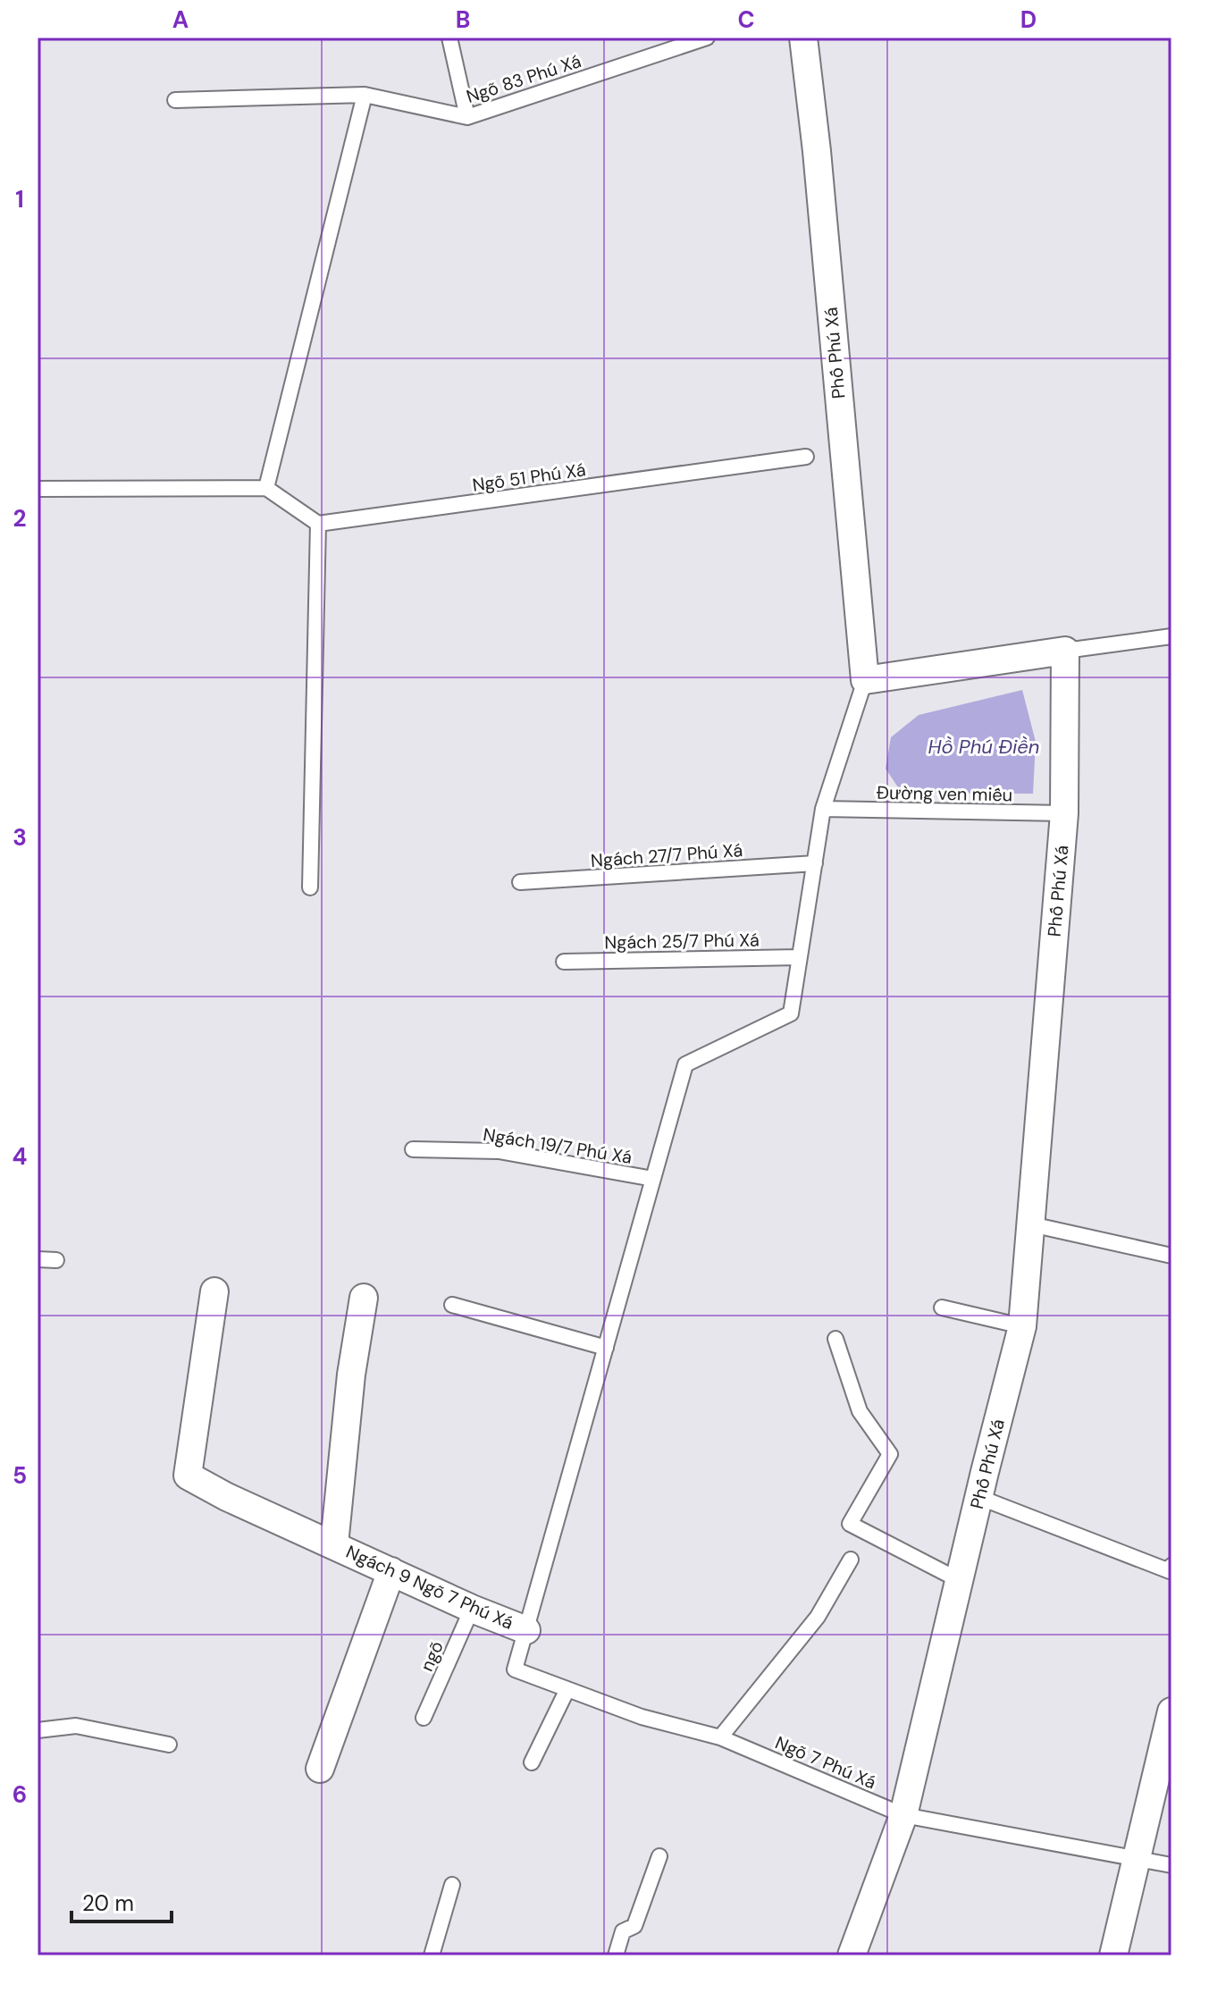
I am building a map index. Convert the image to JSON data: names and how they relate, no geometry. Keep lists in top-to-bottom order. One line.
{"streets":{"street":["Phố Phú Xá","Ngách 9 Ngõ 7 Phú Xá"],"lane":["Ngõ 83 Phú Xá","Ngõ 51 Phú Xá","Đường ven miếu","Ngách 27/7 Phú Xá","Ngách 25/7 Phú Xá","Ngách 19/7 Phú Xá","ngõ","Ngõ 7 Phú Xá"]},"crossings":[["Phố Phú Xá","Đường ven miếu"],["Phố Phú Xá","Ngõ 7 Phú Xá"],["Ngách 9 Ngõ 7 Phú Xá","ngõ"],["Ngách 9 Ngõ 7 Phú Xá","Ngõ 7 Phú Xá"]],"water":["Hồ Phú Điền"],"scale_bar":"20 m","grid":{"columns":["A","B","C","D"],"rows":["1","2","3","4","5","6"]}}
